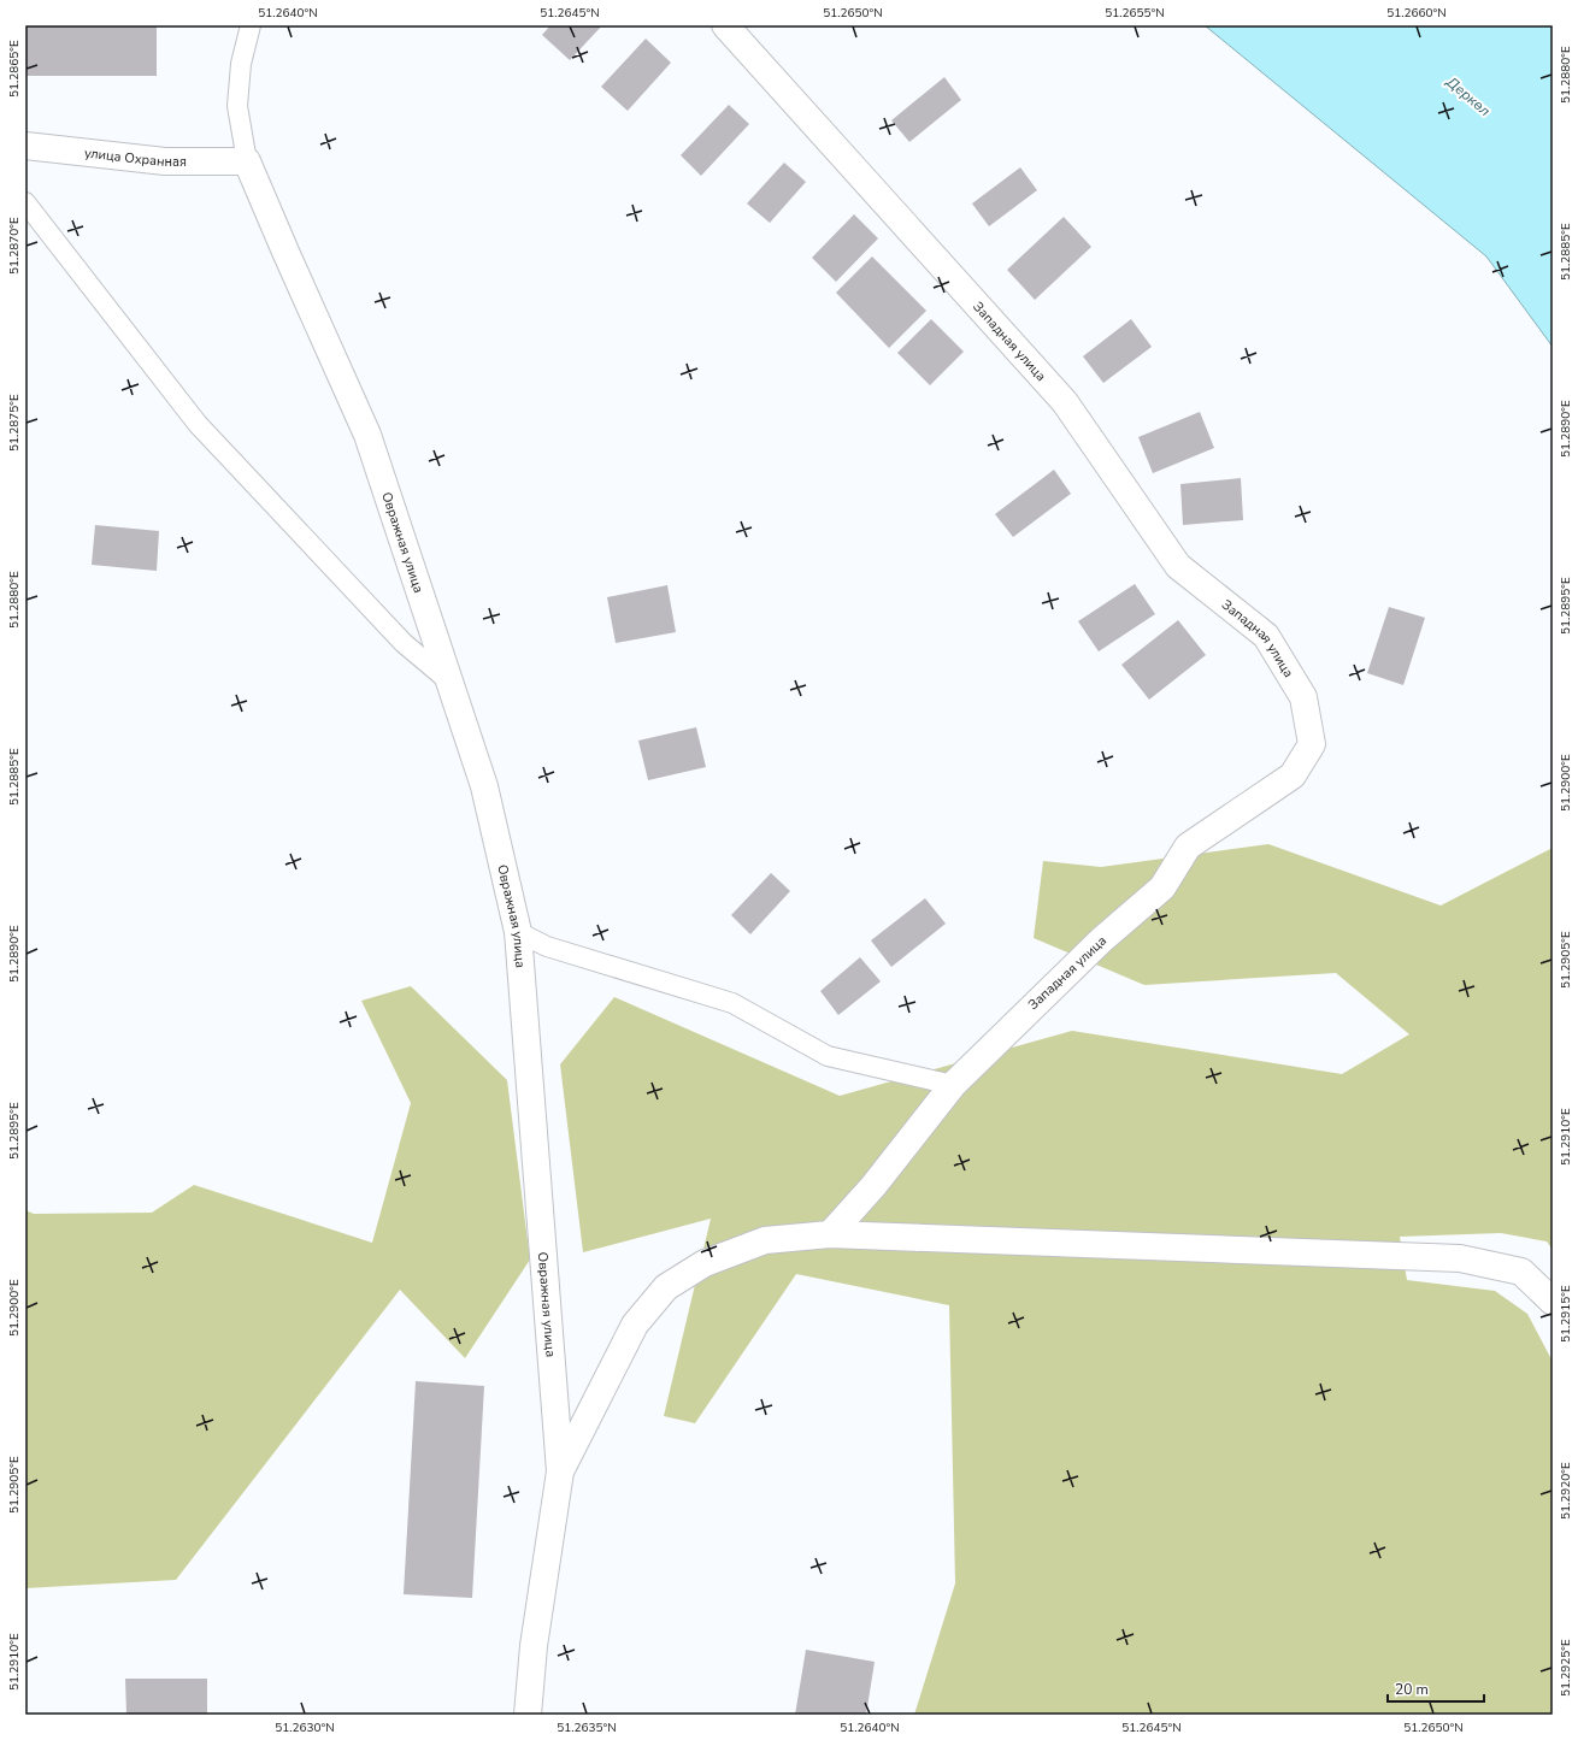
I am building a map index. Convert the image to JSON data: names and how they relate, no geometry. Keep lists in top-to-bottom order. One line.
{"streets":{"street":["улица Охранная","Западная улица","Овражная улица"]},"crossings":[["улица Охранная","Овражная улица"]],"water":["Деркөл"],"scale_bar":"20 m","coordinates":["51.2640°N","51.2645°N","51.2650°N","51.2655°N","51.2660°N","51.2865°E","51.2880°E","51.2870°E","51.2885°E","51.2875°E","51.2890°E","51.2895°E","51.2900°E","51.2905°E","51.2910°E","51.2915°E","51.2920°E","51.2925°E","51.2630°N","51.2635°N"]}
